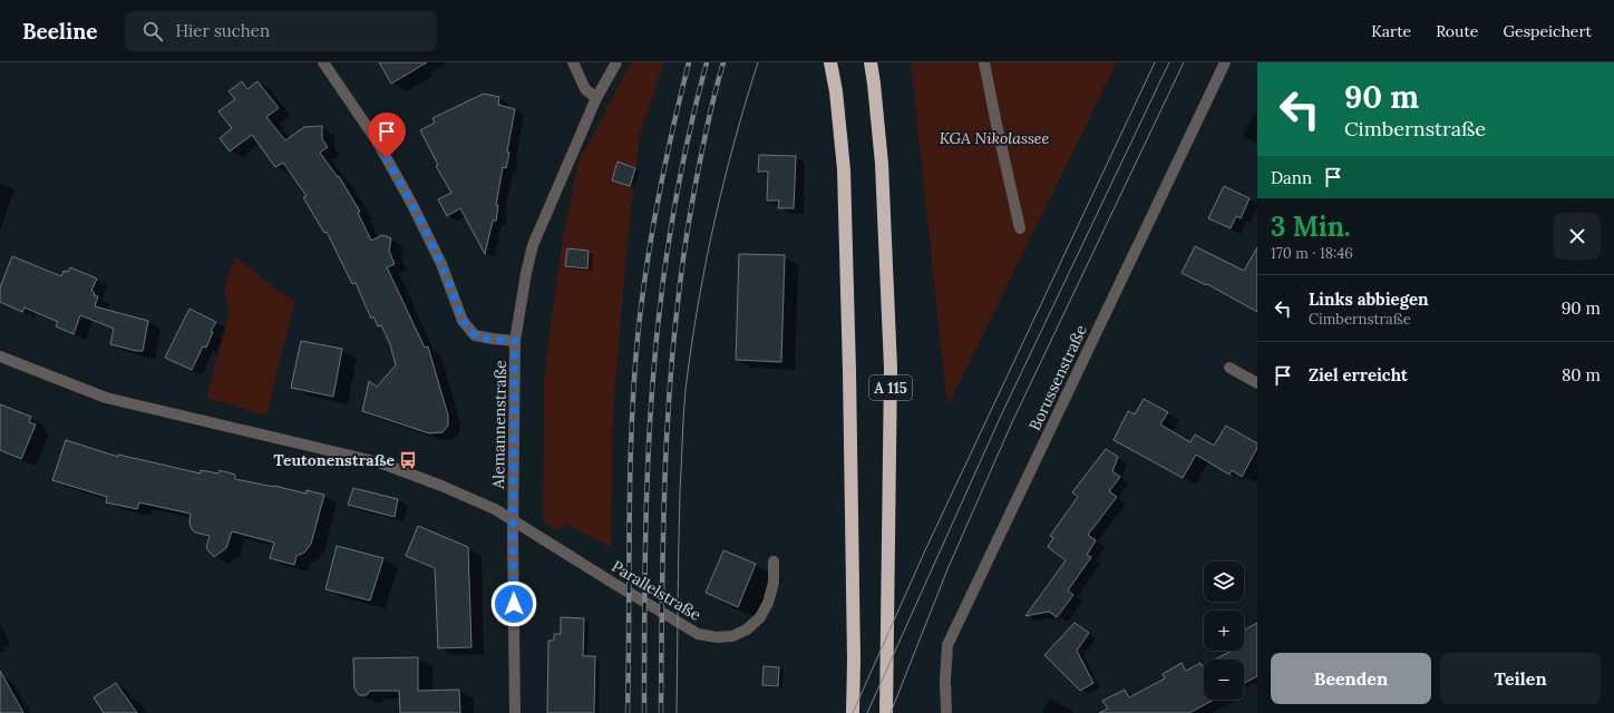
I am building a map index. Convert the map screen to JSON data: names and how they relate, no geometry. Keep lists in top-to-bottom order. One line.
{"streets":{"highway":["A 115"],"street":["Borussenstraße","Alemannenstraße","Parallelstraße"]},"crossings":[["Alemannenstraße","Parallelstraße"]],"parks":["KGA Nikolassee"],"places":{"bus stop":["Teutonenstraße"]},"page":{"header":"Beeline","search":"Hier suchen","nav":["Karte","Route","Gespeichert"],"turn":["90 m","Cimbernstraße"],"then":"Dann","heading":["3 Min.","170 m · 18:46"],"list":[{"name":"Links abbiegen","note":"Cimbernstraße","value":"90 m"},{"name":"Ziel erreicht","value":"80 m"}],"map_buttons":["+","−"],"buttons":["Beenden","Teilen"]}}
